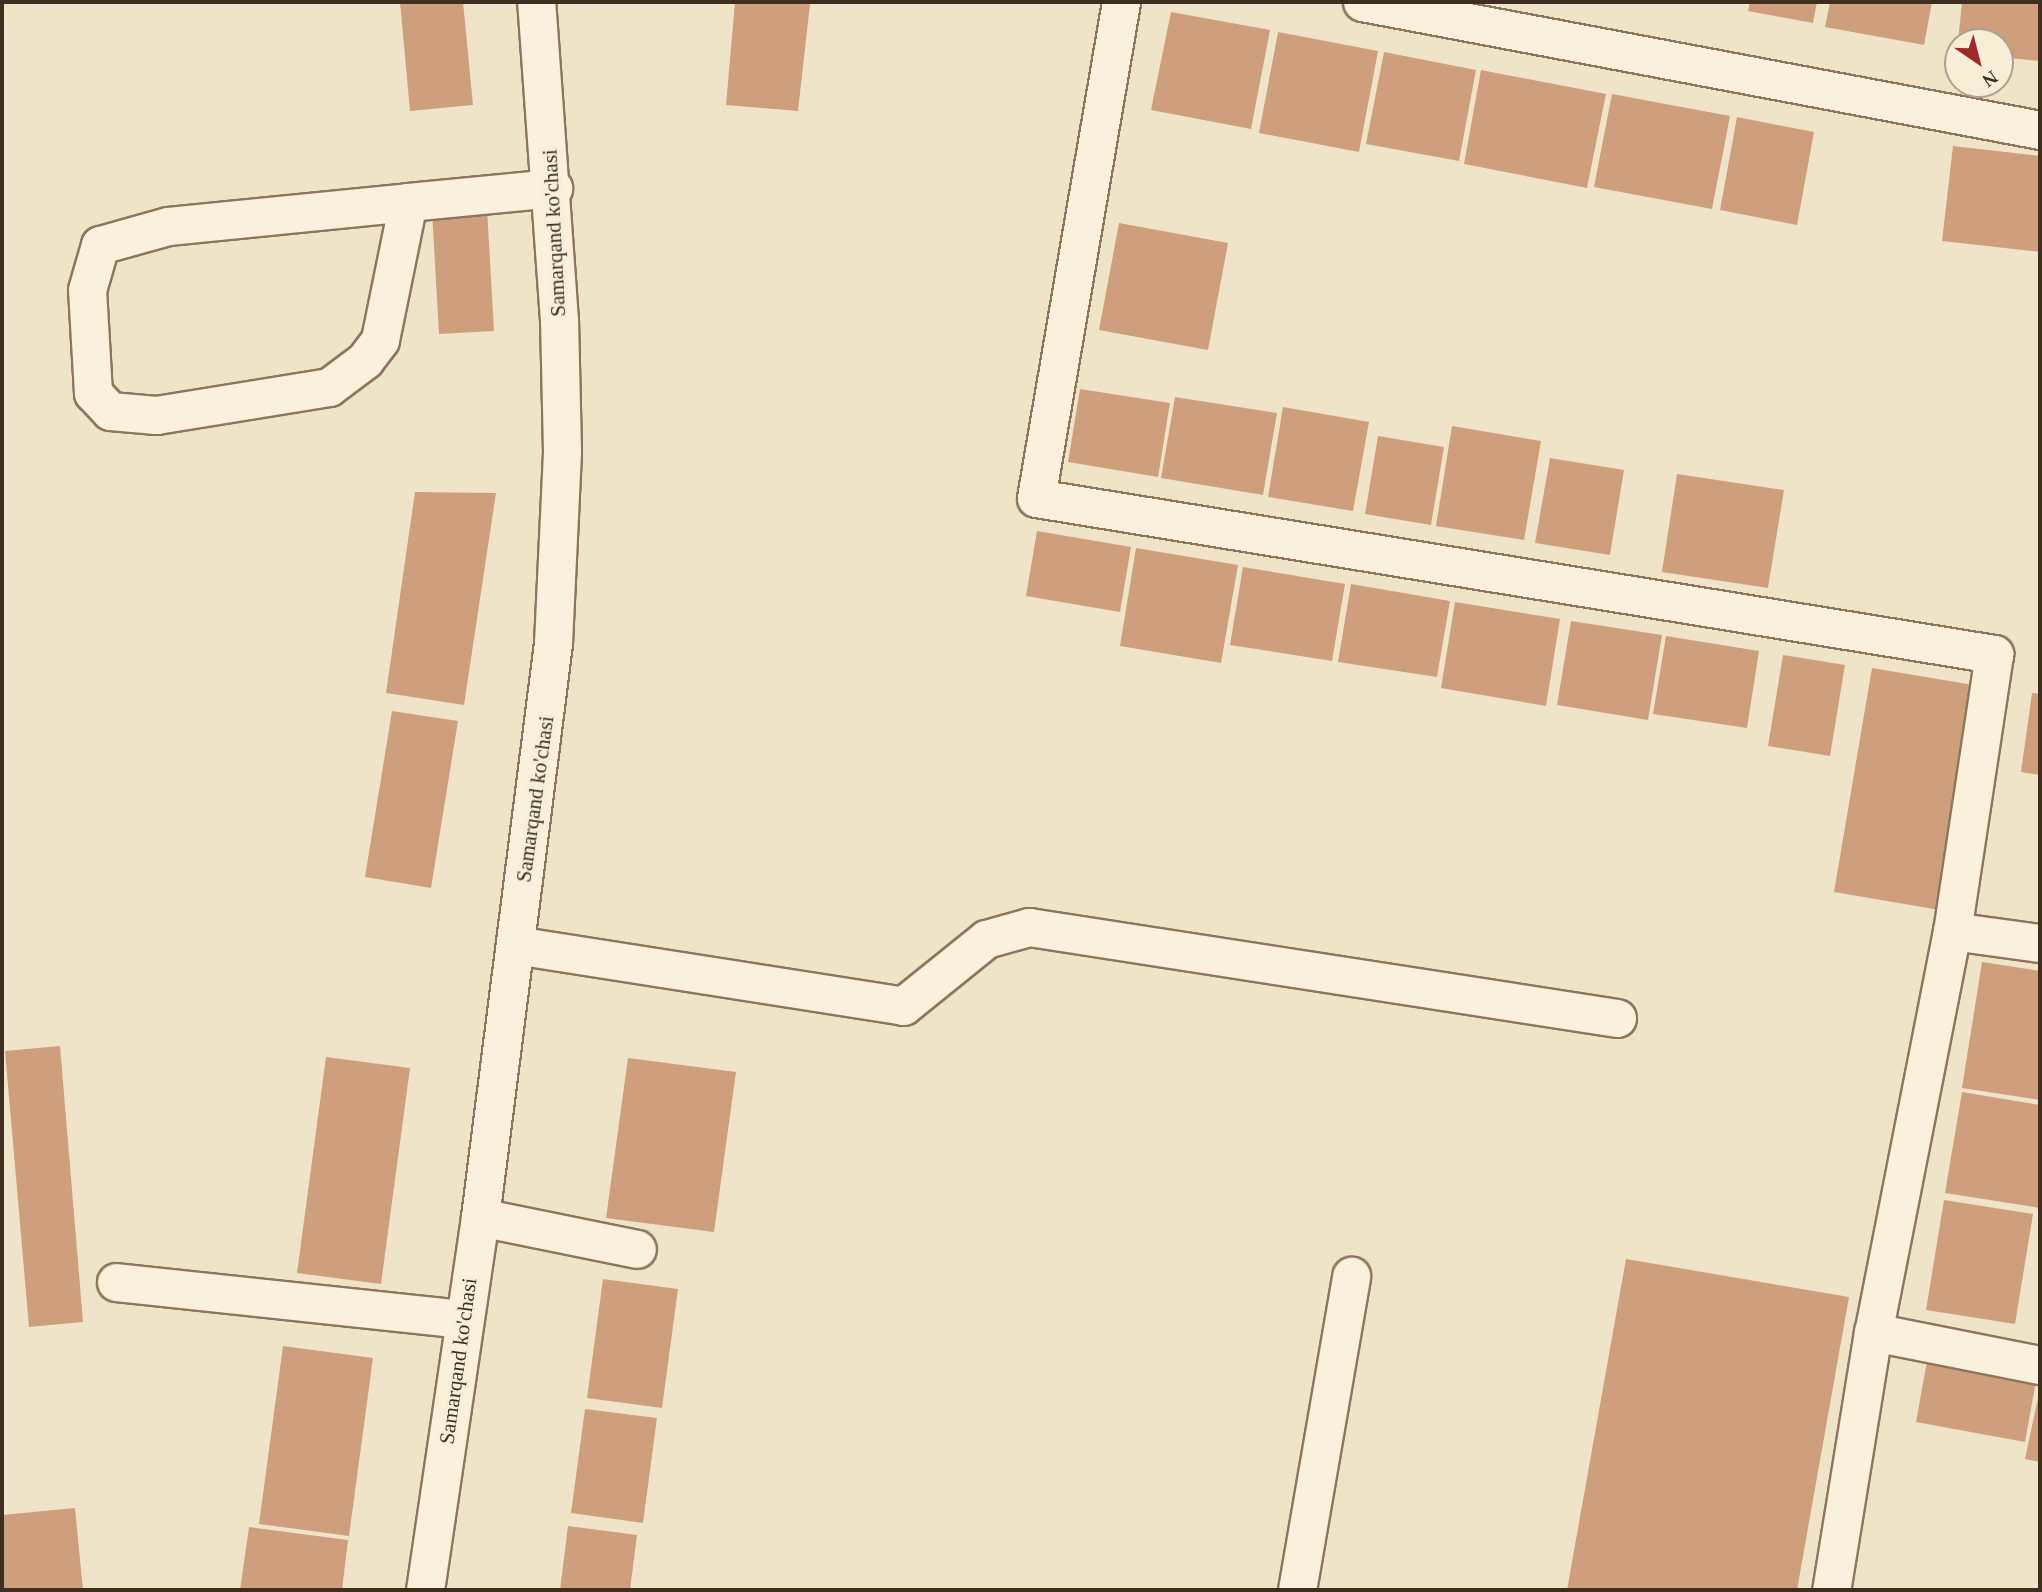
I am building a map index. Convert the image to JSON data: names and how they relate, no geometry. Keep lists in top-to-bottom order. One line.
{"streets":{"street":["Samarqand ko'chasi"]},"north":"bottom right"}
